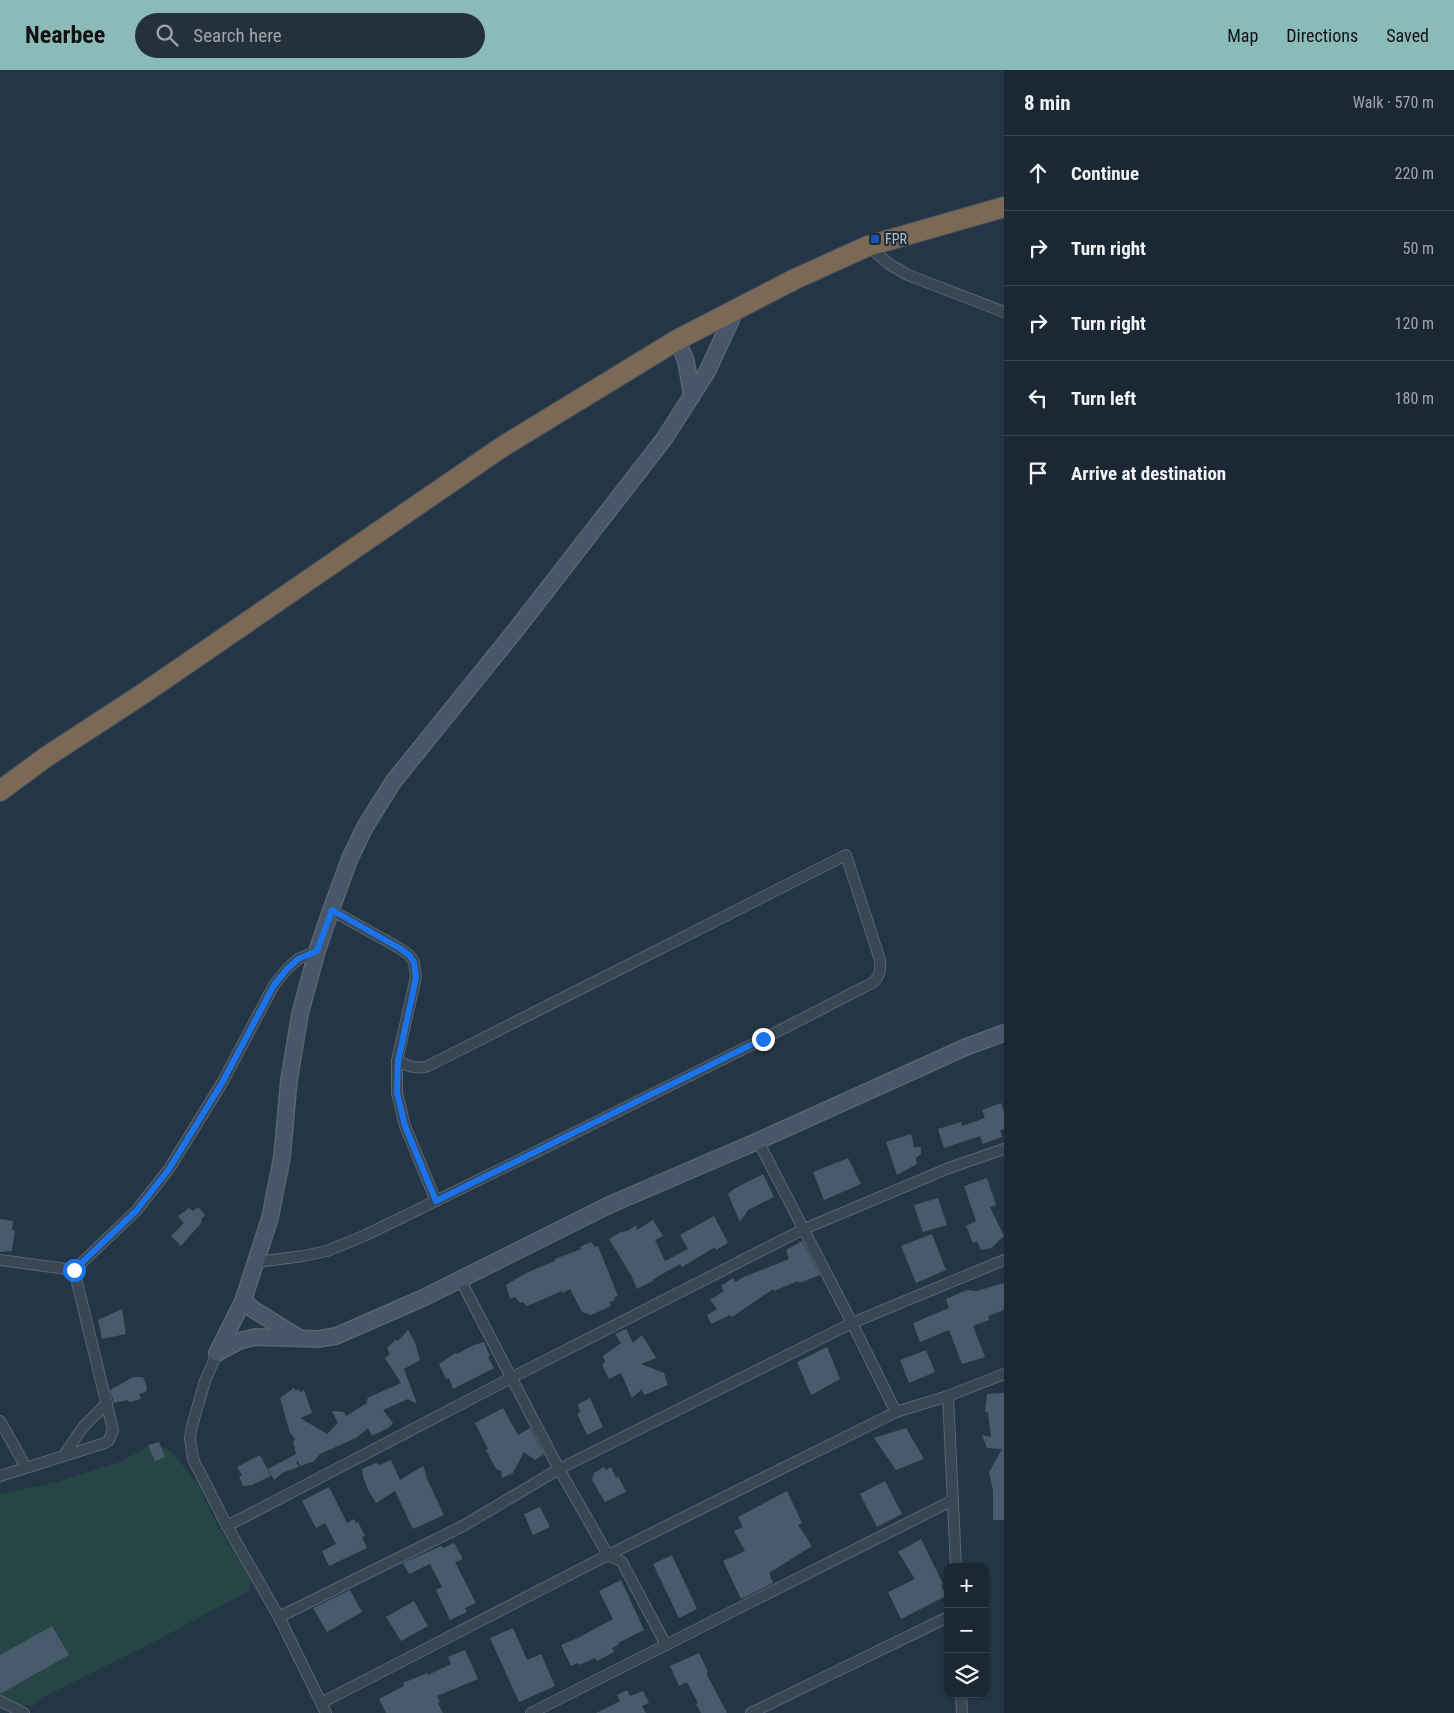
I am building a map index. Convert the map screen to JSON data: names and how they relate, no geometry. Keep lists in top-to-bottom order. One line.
{"places":{"transit":["FPR"]},"page":{"header":"Nearbee","search":"Search here","nav":["Map","Directions","Saved"],"heading":["8 min","Walk · 570 m"],"list":[["Continue","220 m"],["Turn right","50 m"],["Turn right","120 m"],["Turn left","180 m"],"Arrive at destination"],"map_buttons":["+","−"]}}
